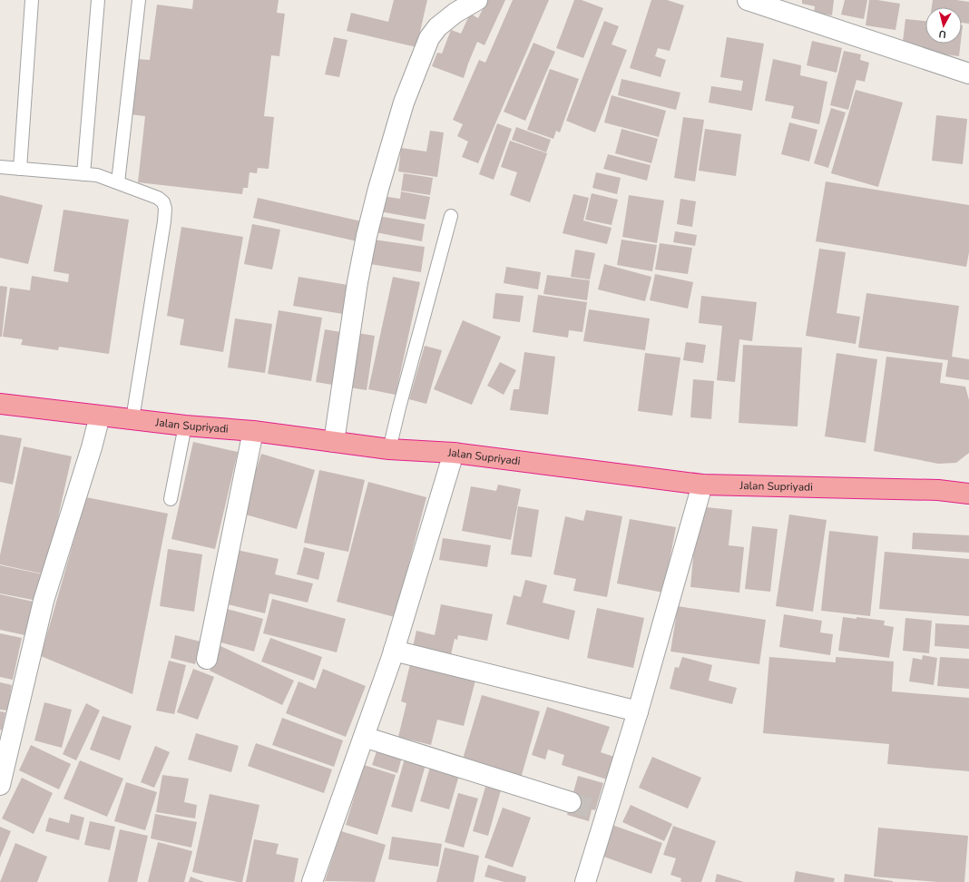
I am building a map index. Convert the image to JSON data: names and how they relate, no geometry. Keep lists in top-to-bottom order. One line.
{"streets":{"highway":["Jalan Supriyadi"]},"north":"bottom"}
